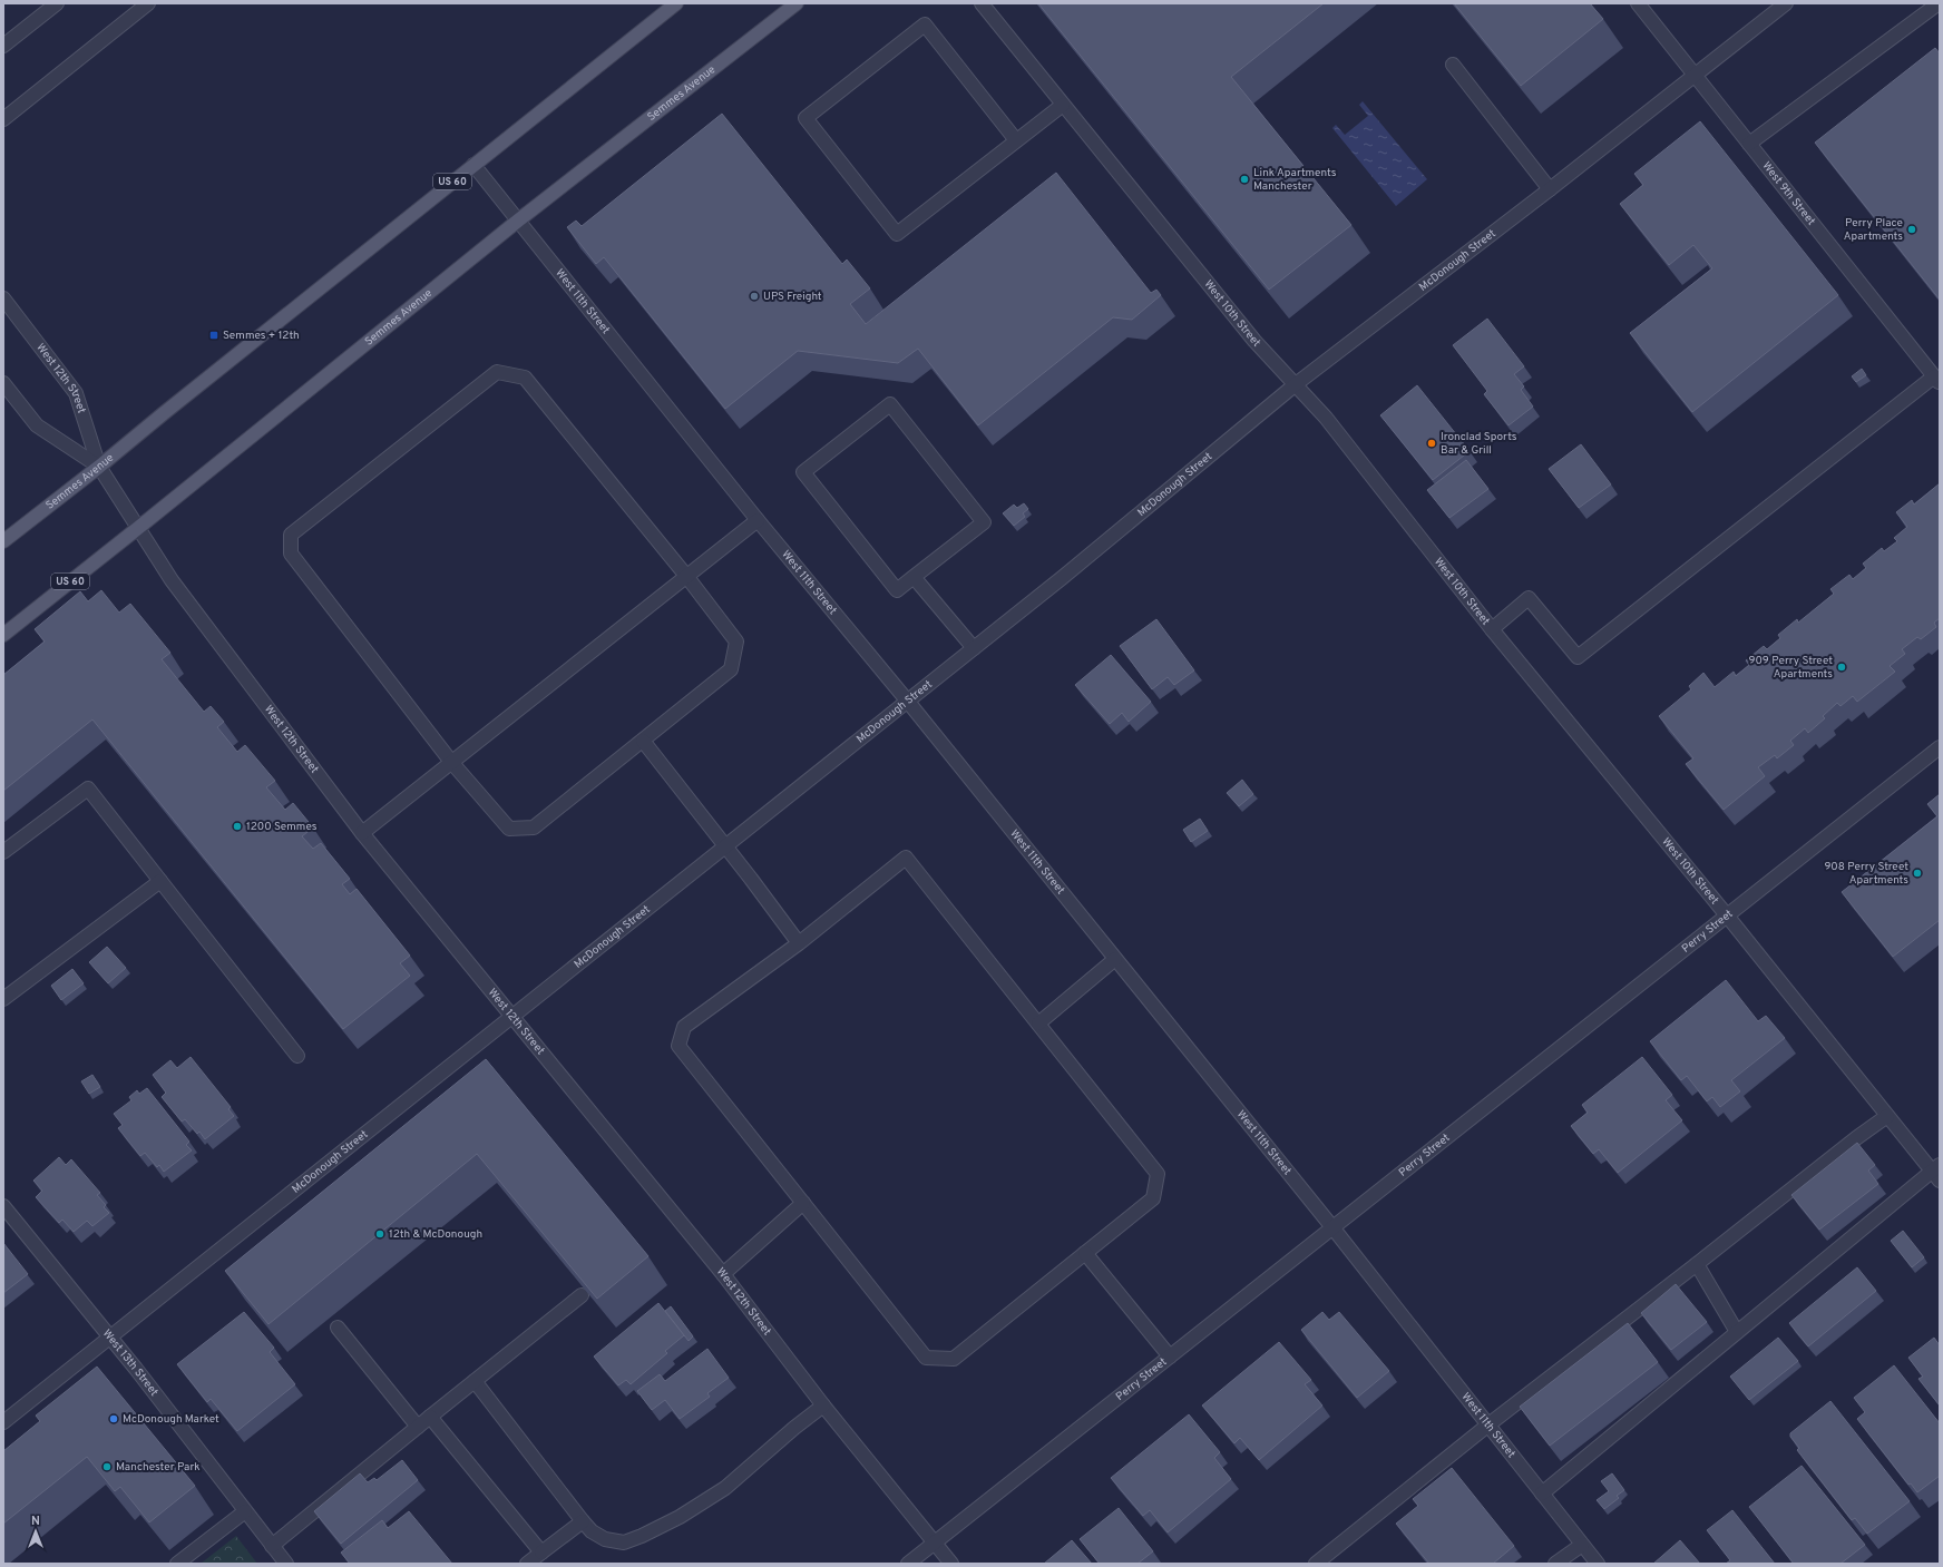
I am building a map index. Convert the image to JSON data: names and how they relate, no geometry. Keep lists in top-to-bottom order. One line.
{"streets":{"main road":["Semmes Avenue","US 60"],"street":["West 9th Street","McDonough Street","West 11th Street","West 10th Street","West 12th Street","Perry Street","West 13th Street"]},"crossings":[["Semmes Avenue","West 11th Street"],["Semmes Avenue","West 12th Street"],["West 9th Street","McDonough Street"],["McDonough Street","West 11th Street"],["McDonough Street","West 10th Street"],["McDonough Street","West 12th Street"],["McDonough Street","West 13th Street"],["West 11th Street","Perry Street"],["West 10th Street","Perry Street"],["West 12th Street","Perry Street"]],"places":{"other":["Link Apartments Manchester","Perry Place Apartments","UPS Freight","Ironclad Sports Bar & Grill","909 Perry Street Apartments","1200 Semmes","908 Perry Street Apartments","12th & McDonough","McDonough Market","Manchester Park"],"transit":["Semmes + 12th"]},"north":"top"}
